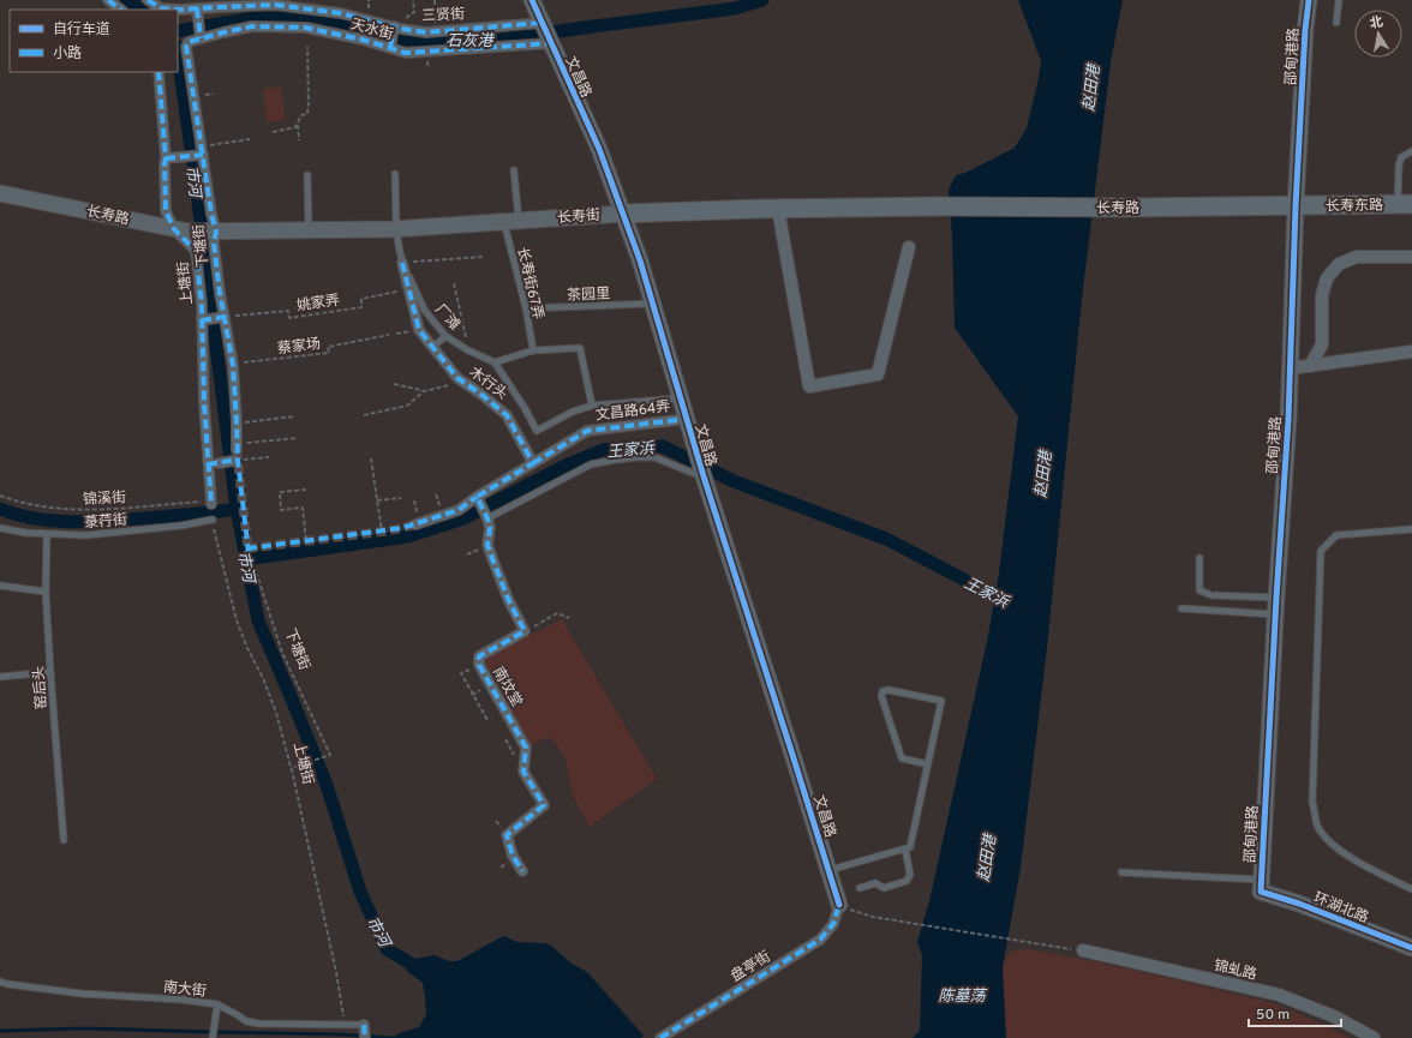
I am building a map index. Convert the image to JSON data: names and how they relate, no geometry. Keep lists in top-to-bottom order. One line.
{"streets":{"main road":["长寿东路","长寿路","长寿街"],"street":["三贤街","天水街","邵甸港路","文昌路","下塘街","上塘街","木行头","文昌路64弄","南坟堂","环湖北路","盘亭街","锦虬路"],"lane":["长寿街67弄","茶园里","厂滩","菉荇街","窑后头","南大街"],"path":["姚家弄","蔡家场","锦溪街"]},"crossings":[["三贤街","天水街"],["三贤街","文昌路"],["天水街","文昌路"],["天水街","下塘街"],["邵甸港路","长寿东路"],["邵甸港路","长寿路"],["邵甸港路","环湖北路"],["文昌路","长寿街"],["文昌路","茶园里"],["文昌路","文昌路64弄"],["文昌路","盘亭街"],["长寿东路","长寿路"],["长寿路","长寿街"],["长寿路","下塘街"],["长寿路","上塘街"],["长寿街","下塘街"],["长寿街","长寿街67弄"],["长寿街","厂滩"],["下塘街","上塘街"],["下塘街","姚家弄"],["下塘街","蔡家场"],["上塘街","锦溪街"],["上塘街","菉荇街"],["上塘街","南大街"],["长寿街67弄","茶园里"],["姚家弄","木行头"],["厂滩","木行头"],["木行头","文昌路64弄"],["菉荇街","窑后头"]],"water":["石灰港","赵田港","市河","王家浜","陈墓荡"],"legend":["自行车道","小路"],"scale_bar":"50 m","north":"top"}
